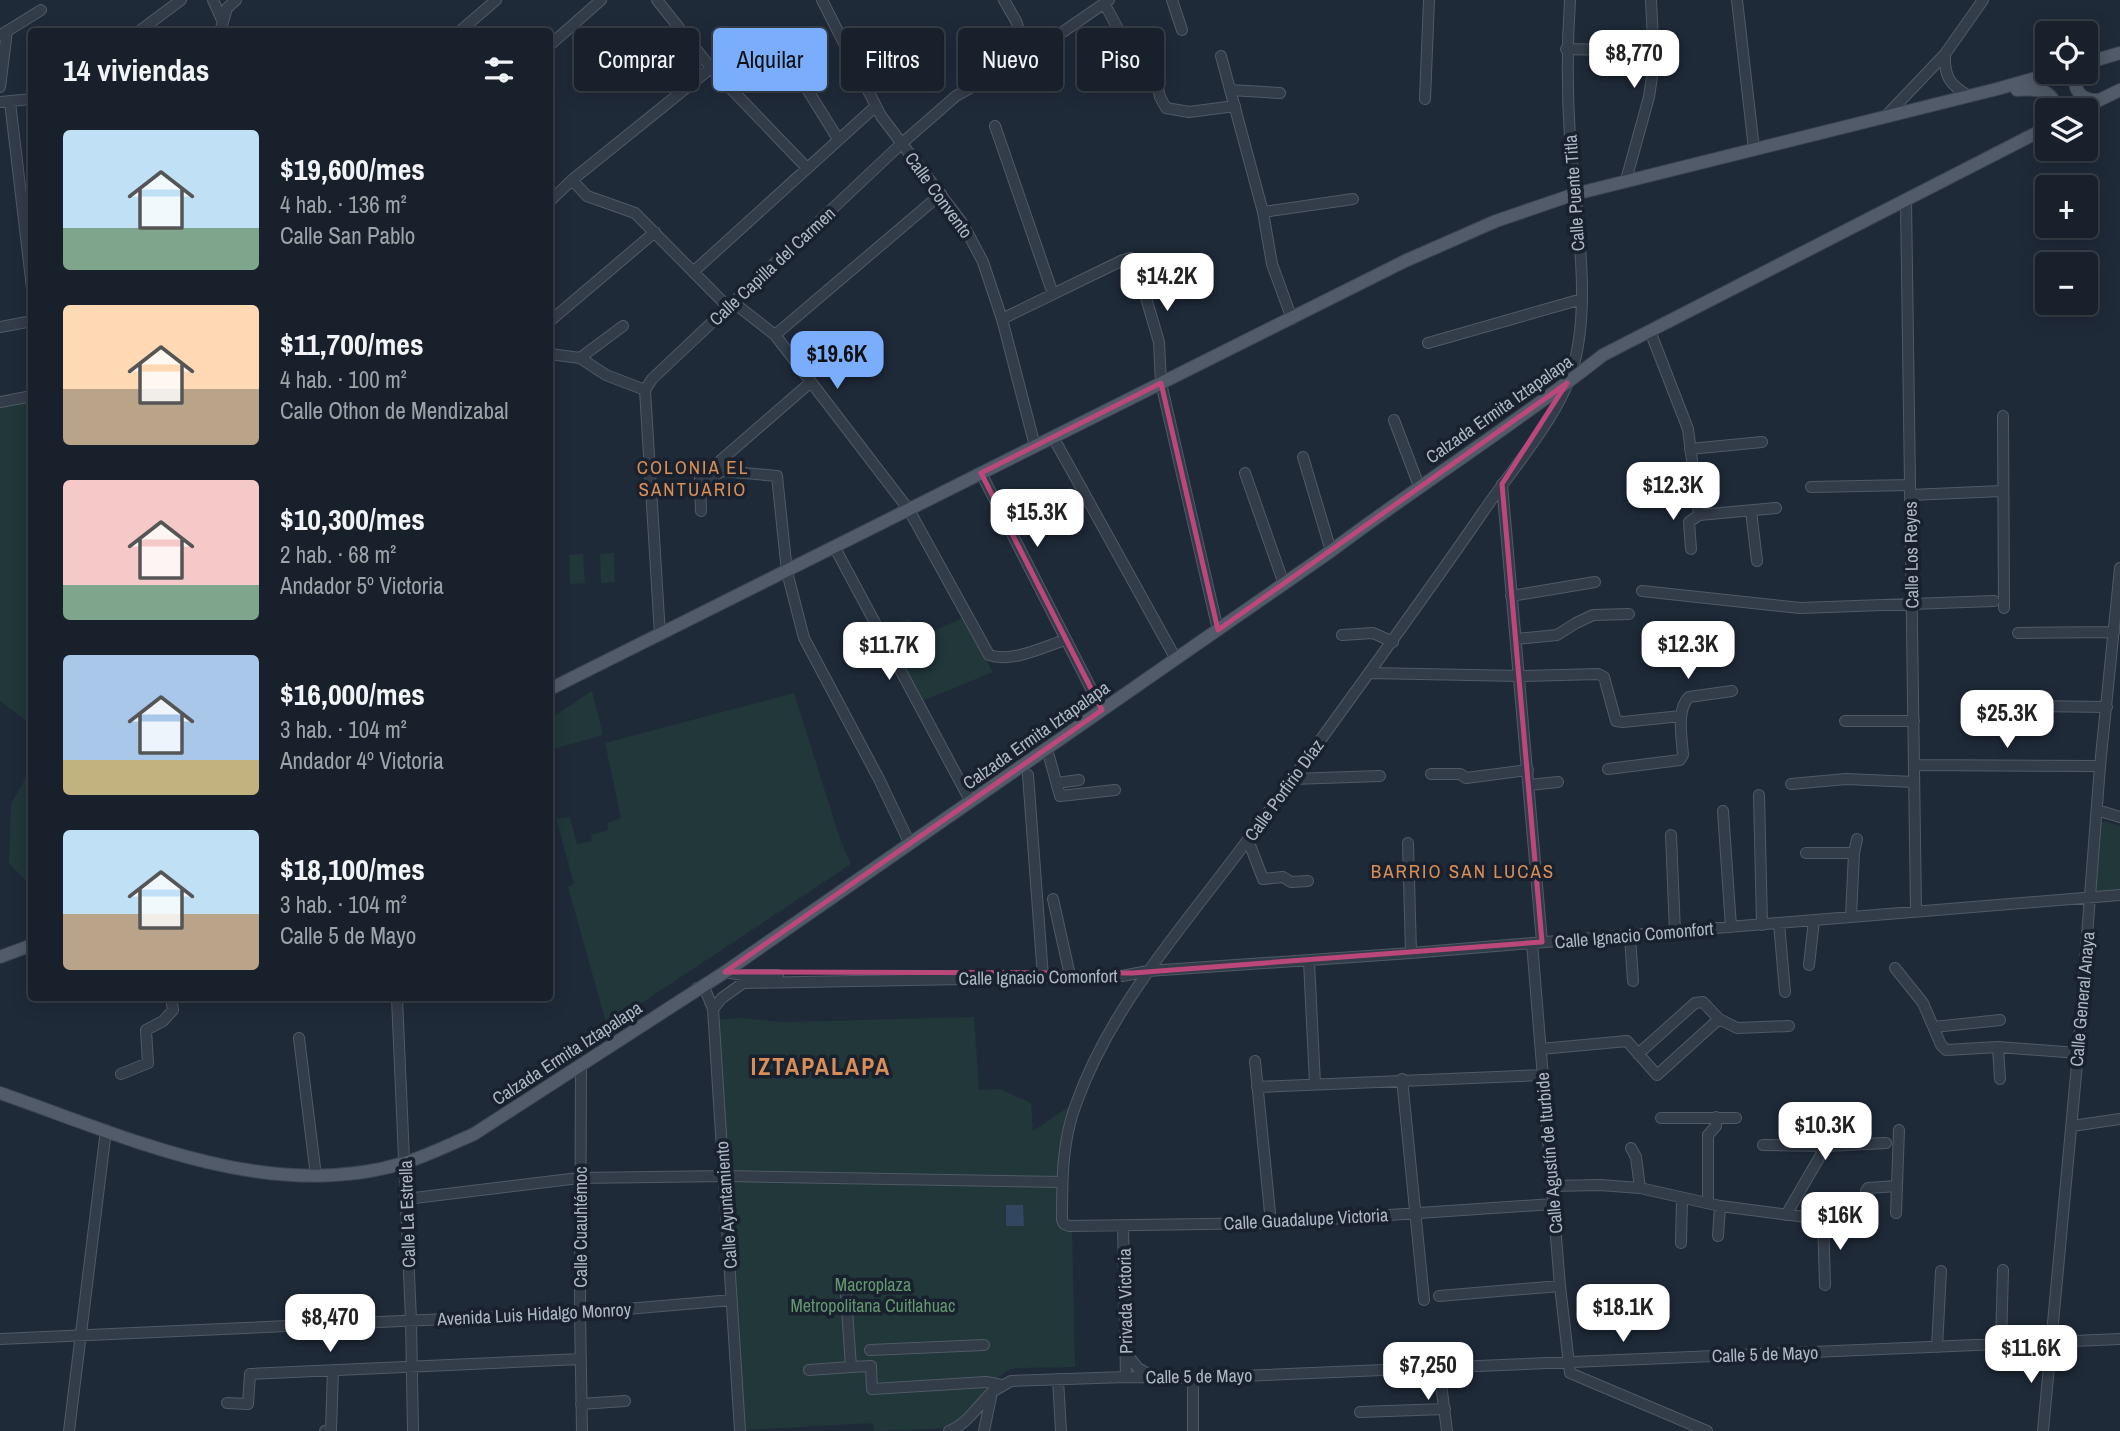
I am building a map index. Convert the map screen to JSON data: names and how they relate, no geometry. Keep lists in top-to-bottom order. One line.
{"streets":{"main road":["Calzada Ermita Iztapalapa"],"street":["Calle Puente Titla","Calle Convento","Calle Capilla del Carmen","Calle Los Reyes","Calle Porfirio Díaz","Calle Ignacio Comonfort","Calle General Anaya","Calle Agustín de Iturbide","Calle Ayuntamiento","Calle La Estrella","Calle Guadalupe Victoria","Calle Cuauhtémoc","Privada Victoria","Avenida Luis Hidalgo Monroy","Calle 5 de Mayo"]},"crossings":[["Calle Puente Titla","Calzada Ermita Iztapalapa"],["Calle Puente Titla","Calle Porfirio Díaz"],["Calle Convento","Calle Capilla del Carmen"],["Calzada Ermita Iztapalapa","Calle Los Reyes"],["Calzada Ermita Iztapalapa","Calle Porfirio Díaz"],["Calzada Ermita Iztapalapa","Calle Ignacio Comonfort"],["Calzada Ermita Iztapalapa","Calle La Estrella"],["Calzada Ermita Iztapalapa","Calle Cuauhtémoc"],["Calle Los Reyes","Calle Ignacio Comonfort"],["Calle Porfirio Díaz","Calle Ignacio Comonfort"],["Calle Porfirio Díaz","Calle Agustín de Iturbide"],["Calle Porfirio Díaz","Calle Guadalupe Victoria"],["Calle Ignacio Comonfort","Calle General Anaya"],["Calle Ignacio Comonfort","Calle Agustín de Iturbide"],["Calle Ignacio Comonfort","Calle Ayuntamiento"],["Calle General Anaya","Calle 5 de Mayo"],["Calle Agustín de Iturbide","Calle Guadalupe Victoria"],["Calle Agustín de Iturbide","Calle 5 de Mayo"],["Calle Ayuntamiento","Avenida Luis Hidalgo Monroy"],["Calle La Estrella","Avenida Luis Hidalgo Monroy"],["Calle Guadalupe Victoria","Privada Victoria"],["Calle Cuauhtémoc","Avenida Luis Hidalgo Monroy"],["Privada Victoria","Calle 5 de Mayo"]],"districts":["COLONIA EL SANTUARIO","BARRIO SAN LUCAS","IZTAPALAPA"],"parks":["Macroplaza Metropolitana Cuitlahuac"],"page":{"map_buttons":["+","−"],"chip":["Comprar","Alquilar","Filtros","Nuevo","Piso"],"heading":"14 viviendas","price":["$8,770","$14.2K","$19.6K","$12.3K","$15.3K","$12.3K","$11.7K","$25.3K","$10.3K","$16K","$18.1K","$8,470","$11.6K","$7,250"],"list":[{"name":"$19,600/mes","note":"4 hab. · 136 m² · Calle San Pablo"},{"name":"$11,700/mes","note":"4 hab. · 100 m² · Calle Othon de Mendizabal"},{"name":"$10,300/mes","note":"2 hab. · 68 m² · Andador 5º Victoria"},{"name":"$16,000/mes","note":"3 hab. · 104 m² · Andador 4º Victoria"},{"name":"$18,100/mes","note":"3 hab. · 104 m² · Calle 5 de Mayo"}]}}
